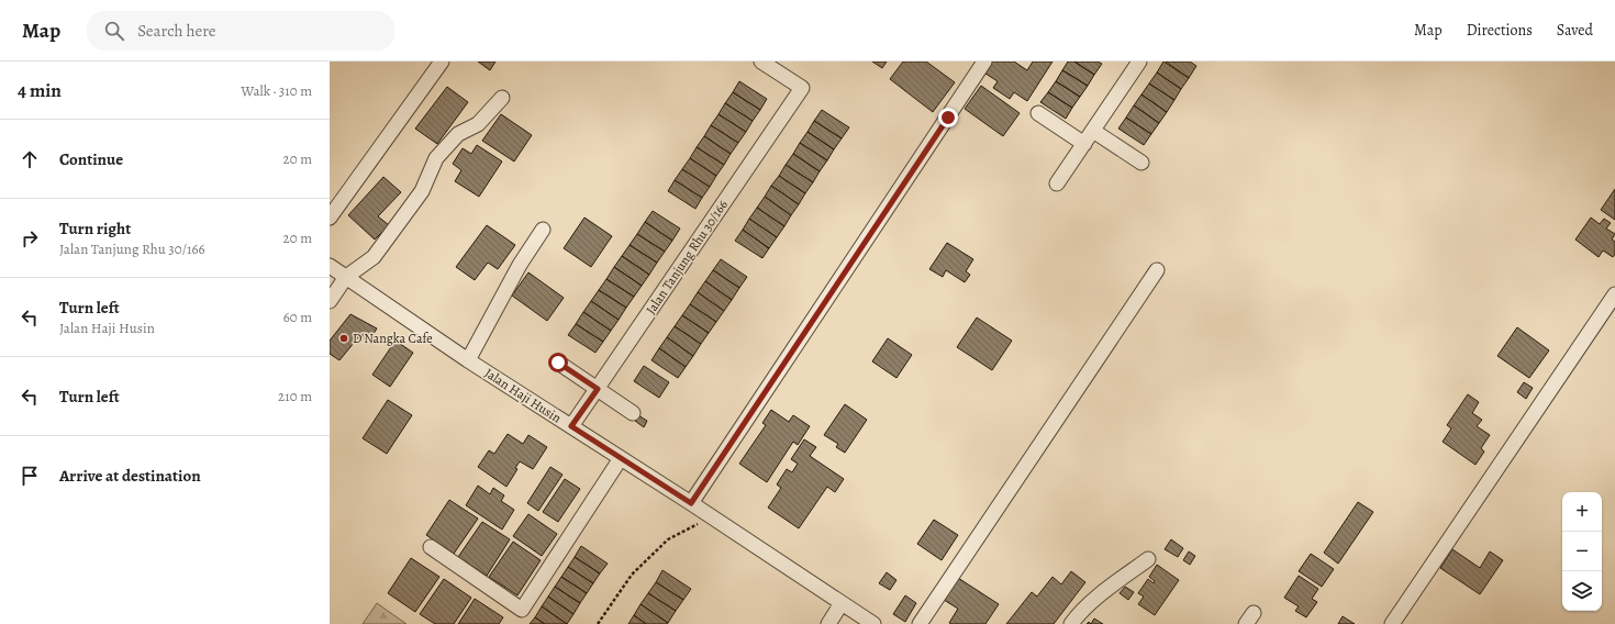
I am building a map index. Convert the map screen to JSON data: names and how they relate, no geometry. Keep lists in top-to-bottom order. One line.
{"streets":{"street":["Jalan Tanjung Rhu 30/166","Jalan Haji Husin"]},"crossings":[["Jalan Tanjung Rhu 30/166","Jalan Haji Husin"]],"places":["D'Nangka Cafe"],"page":{"header":"Map","search":"Search here","nav":["Map","Directions","Saved"],"heading":["4 min","Walk · 310 m"],"list":[["Continue","20 m"],["Turn right","Jalan Tanjung Rhu 30/166","20 m"],["Turn left","Jalan Haji Husin","60 m"],["Turn left","210 m"],"Arrive at destination"],"map_buttons":["+","−"]}}
